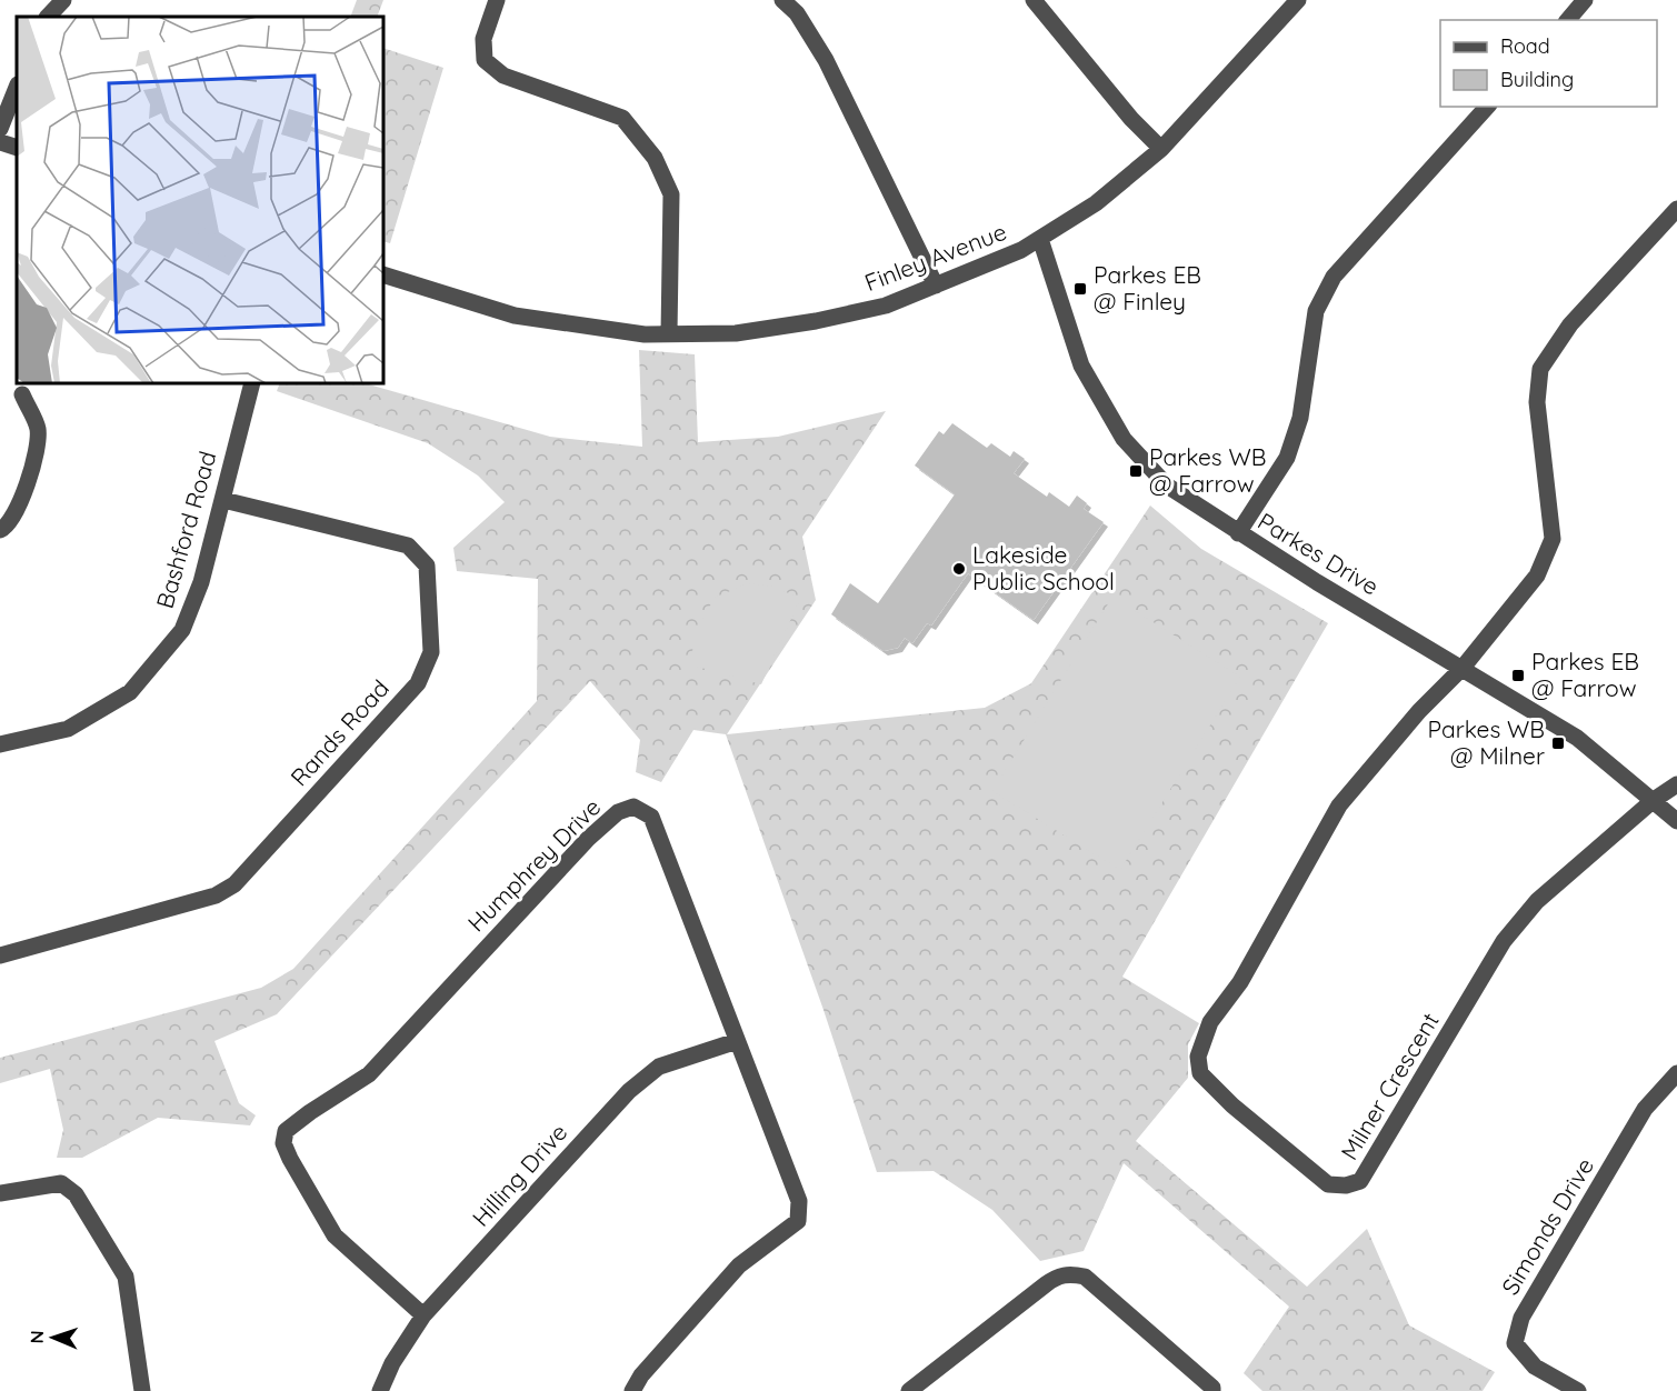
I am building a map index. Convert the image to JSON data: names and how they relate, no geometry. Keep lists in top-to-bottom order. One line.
{"streets":{"street":["Finley Avenue","Bashford Road","Parkes Drive","Rands Road","Humphrey Drive","Milner Crescent","Hilling Drive","Simonds Drive"]},"crossings":[["Finley Avenue","Parkes Drive"],["Bashford Road","Rands Road"],["Parkes Drive","Milner Crescent"],["Humphrey Drive","Hilling Drive"]],"places":{"transit":["Parkes EB @ Finley","Parkes WB @ Farrow","Parkes EB @ Farrow","Parkes WB @ Milner"],"other":["Lakeside Public School"]},"legend":["Road","Building"],"north":"left"}
